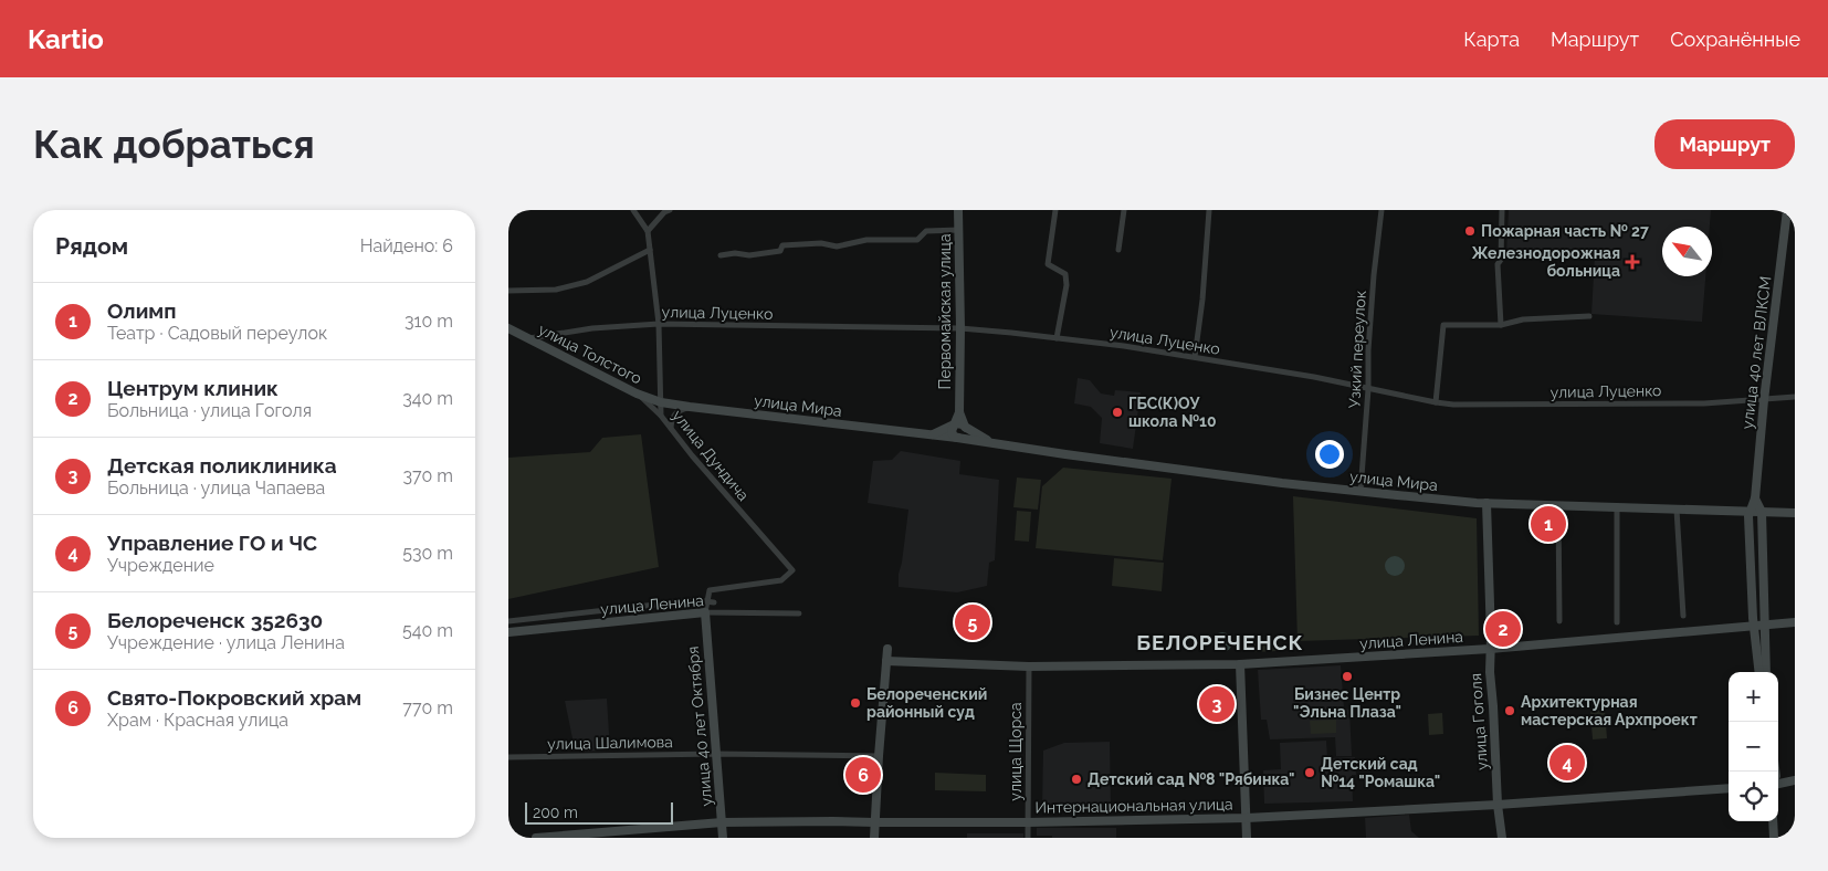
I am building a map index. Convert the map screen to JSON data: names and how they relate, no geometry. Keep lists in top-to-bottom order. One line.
{"streets":{"street":["Первомайская улица","улица Луценко","Узкий переулок","улица 40 лет ВЛКСМ","улица Толстого","улица Мира","улица Дундича","улица Ленина","улица Гоголя","улица 40 лет Октября","улица Шалимова","улица Щорса","Интернациональная улица"]},"crossings":[["Первомайская улица","улица Луценко"],["Первомайская улица","улица Мира"],["улица Луценко","Узкий переулок"],["улица Луценко","улица 40 лет ВЛКСМ"],["улица Луценко","улица Толстого"],["улица Луценко","улица Дундича"],["Узкий переулок","улица Мира"],["улица 40 лет ВЛКСМ","улица Мира"],["улица 40 лет ВЛКСМ","улица Ленина"],["улица Толстого","улица Мира"],["улица Толстого","улица Дундича"],["улица Мира","улица Дундича"],["улица Мира","улица Гоголя"],["улица Ленина","улица Гоголя"],["улица Ленина","улица 40 лет Октября"],["улица Ленина","улица Шалимова"],["улица Ленина","улица Щорса"],["улица Гоголя","Интернациональная улица"],["улица 40 лет Октября","улица Шалимова"],["улица 40 лет Октября","Интернациональная улица"],["улица Щорса","Интернациональная улица"]],"districts":["БЕЛОРЕЧЕНСК"],"places":{"other":["Пожарная часть № 27","ГБС(К)ОУ школа №10","Бизнес Центр \"Эльна Плаза\"","Белореченский районный суд","Архитектурная мастерская Архпроект","Детский сад №14 \"Ромашка\"","Детский сад №8 \"Рябинка\""],"health":["Железнодорожная больница"]},"scale_bar":"200 m","north":"top left","page":{"header":"Kartio","nav":["Карта","Маршрут","Сохранённые"],"buttons":"Маршрут","title":"Как добраться","heading":["Рядом","Найдено: 6"],"list":[{"mark":"1","name":"Олимп","note":"Театр · Садовый переулок","value":"310 m"},{"mark":"2","name":"Центрум клиник","note":"Больница · улица Гоголя","value":"340 m"},{"mark":"3","name":"Детская поликлиника","note":"Больница · улица Чапаева","value":"370 m"},{"mark":"4","name":"Управление ГО и ЧС","note":"Учреждение","value":"530 m"},{"mark":"5","name":"Белореченск 352630","note":"Учреждение · улица Ленина","value":"540 m"},{"mark":"6","name":"Свято-Покровский храм","note":"Храм · Красная улица","value":"770 m"}],"pins":["1","5","2","3","4","6"],"map_buttons":["+","−"],"scale":"200 m"}}
